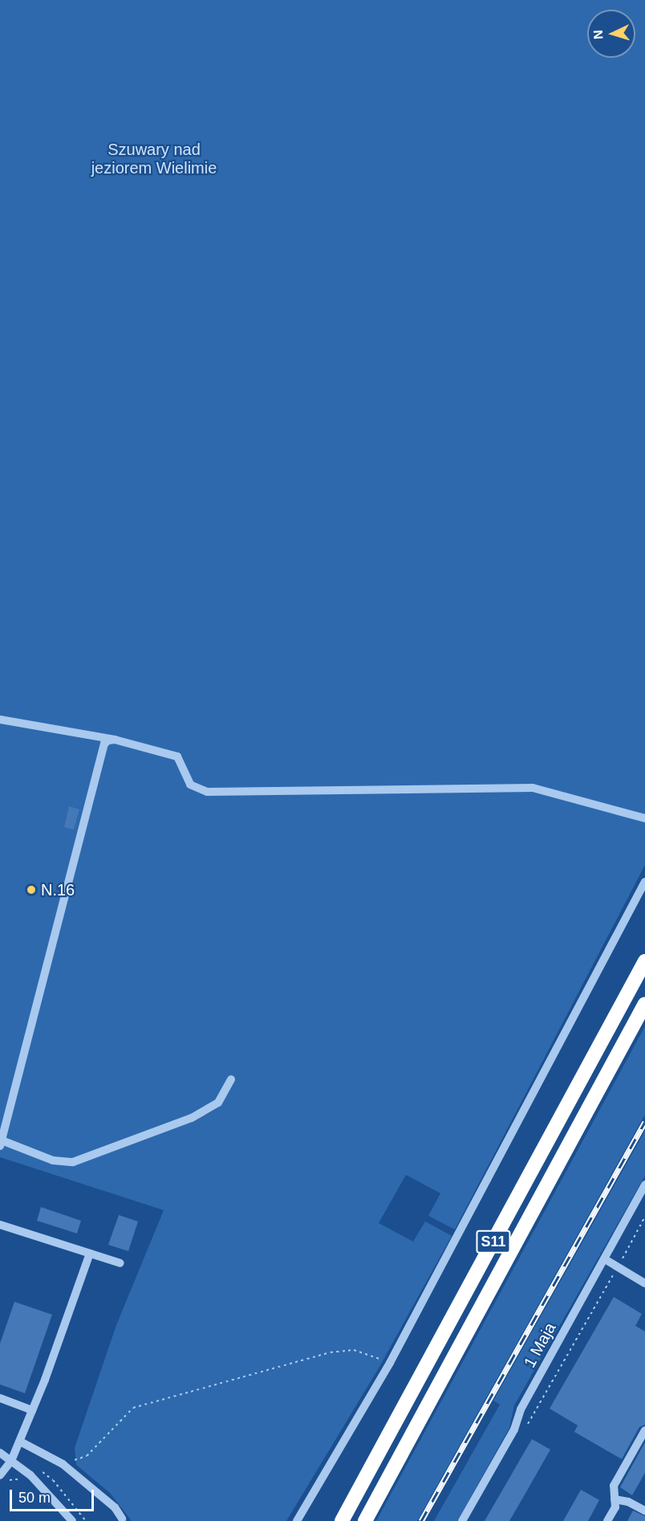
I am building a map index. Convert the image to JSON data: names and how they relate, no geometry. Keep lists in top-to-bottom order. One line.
{"streets":{"highway":["S11"],"street":["1 Maja"]},"parks":["Szuwary nad jeziorem Wielimie"],"places":["N.16"],"scale_bar":"50 m","north":"left"}
